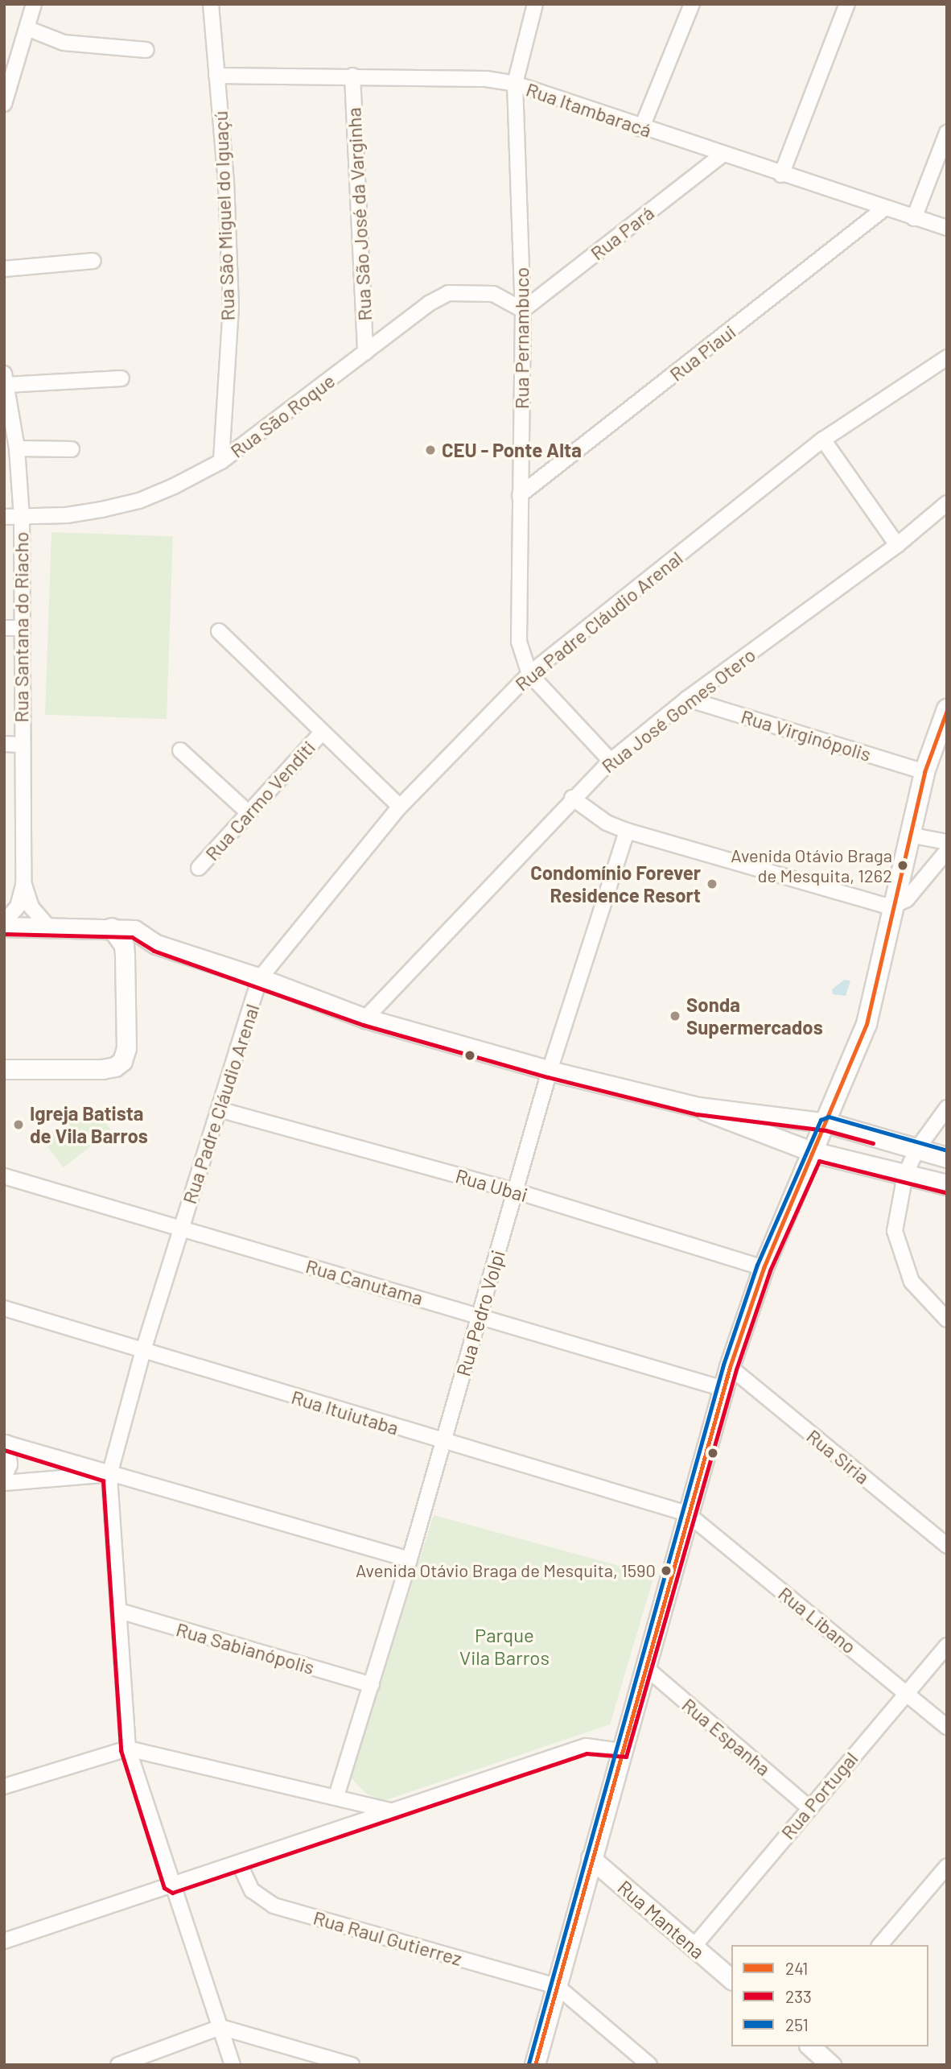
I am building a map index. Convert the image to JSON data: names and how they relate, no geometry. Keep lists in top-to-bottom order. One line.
{"streets":{"street":["Rua Itambaracá","Rua São José da Varginha","Rua São Miguel do Iguaçú","Rua Pará","Rua Pernambuco","Rua Piaui","Rua São Roque","Rua Padre Cláudio Arenal","Rua Santana do Riacho","Rua José Gomes Otero","Rua Virginópolis","Rua Carmo Venditi","Rua Ubai","Rua Canutama","Rua Pedro Volpi","Rua Ituiutaba","Rua Siria","Rua Libano","Rua Sabianópolis","Rua Espanha","Rua Portugal","Rua Mantena","Rua Raul Gutierrez"]},"crossings":[["Rua Itambaracá","Rua São José da Varginha"],["Rua Itambaracá","Rua São Miguel do Iguaçú"],["Rua Itambaracá","Rua Pará"],["Rua Itambaracá","Rua Pernambuco"],["Rua Itambaracá","Rua Piaui"],["Rua São José da Varginha","Rua São Roque"],["Rua São Miguel do Iguaçú","Rua São Roque"],["Rua Pará","Rua Pernambuco"],["Rua Pará","Rua São Roque"],["Rua Pernambuco","Rua Piaui"],["Rua Pernambuco","Rua São Roque"],["Rua Pernambuco","Rua Padre Cláudio Arenal"],["Rua São Roque","Rua Santana do Riacho"],["Rua Padre Cláudio Arenal","Rua Ubai"],["Rua Padre Cláudio Arenal","Rua Canutama"],["Rua Padre Cláudio Arenal","Rua Ituiutaba"],["Rua Padre Cláudio Arenal","Rua Sabianópolis"],["Rua José Gomes Otero","Rua Virginópolis"],["Rua Ubai","Rua Pedro Volpi"],["Rua Canutama","Rua Pedro Volpi"],["Rua Pedro Volpi","Rua Ituiutaba"],["Rua Pedro Volpi","Rua Sabianópolis"],["Rua Ituiutaba","Rua Libano"],["Rua Libano","Rua Portugal"],["Rua Espanha","Rua Portugal"],["Rua Portugal","Rua Mantena"]],"parks":["Parque Vila Barros"],"places":["CEU - Ponte Alta","Avenida Otávio Braga de Mesquita, 1262","Condomínio Forever Residence Resort","Sonda Supermercados","Igreja Batista de Vila Barros","Avenida Otávio Braga de Mesquita, 1590"],"lines":["transit line 241","transit line 233","transit line 251"],"legend":["241","233","251"]}
